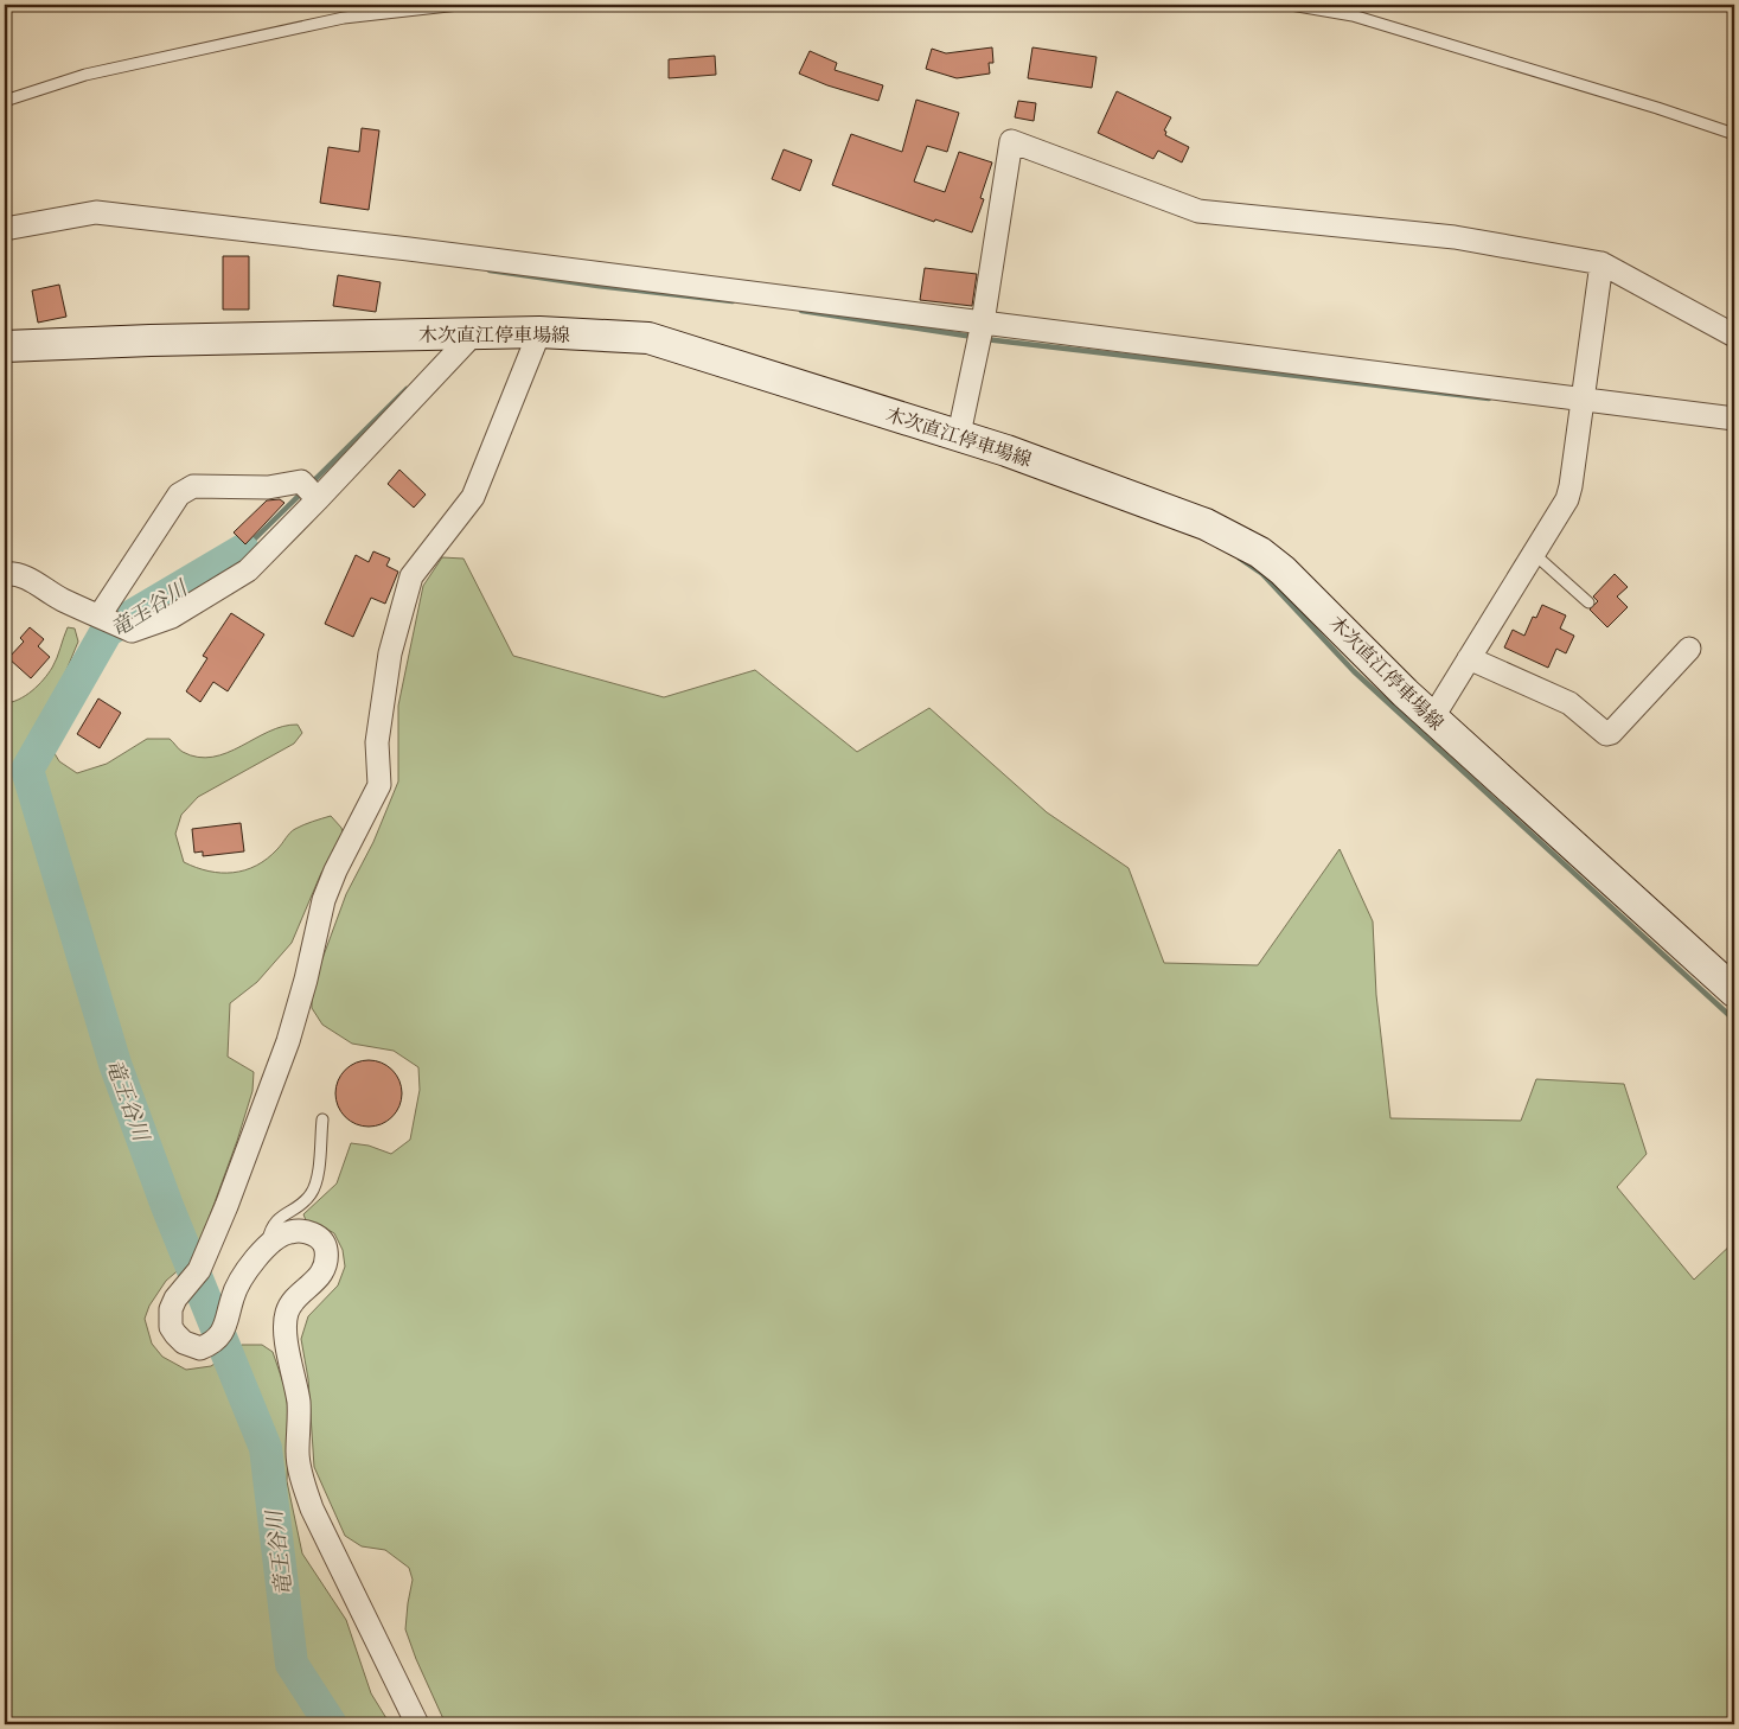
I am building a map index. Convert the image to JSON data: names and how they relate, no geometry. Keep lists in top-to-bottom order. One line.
{"streets":{"main road":["木次直江停車場線"]},"water":["竜王谷川"]}
